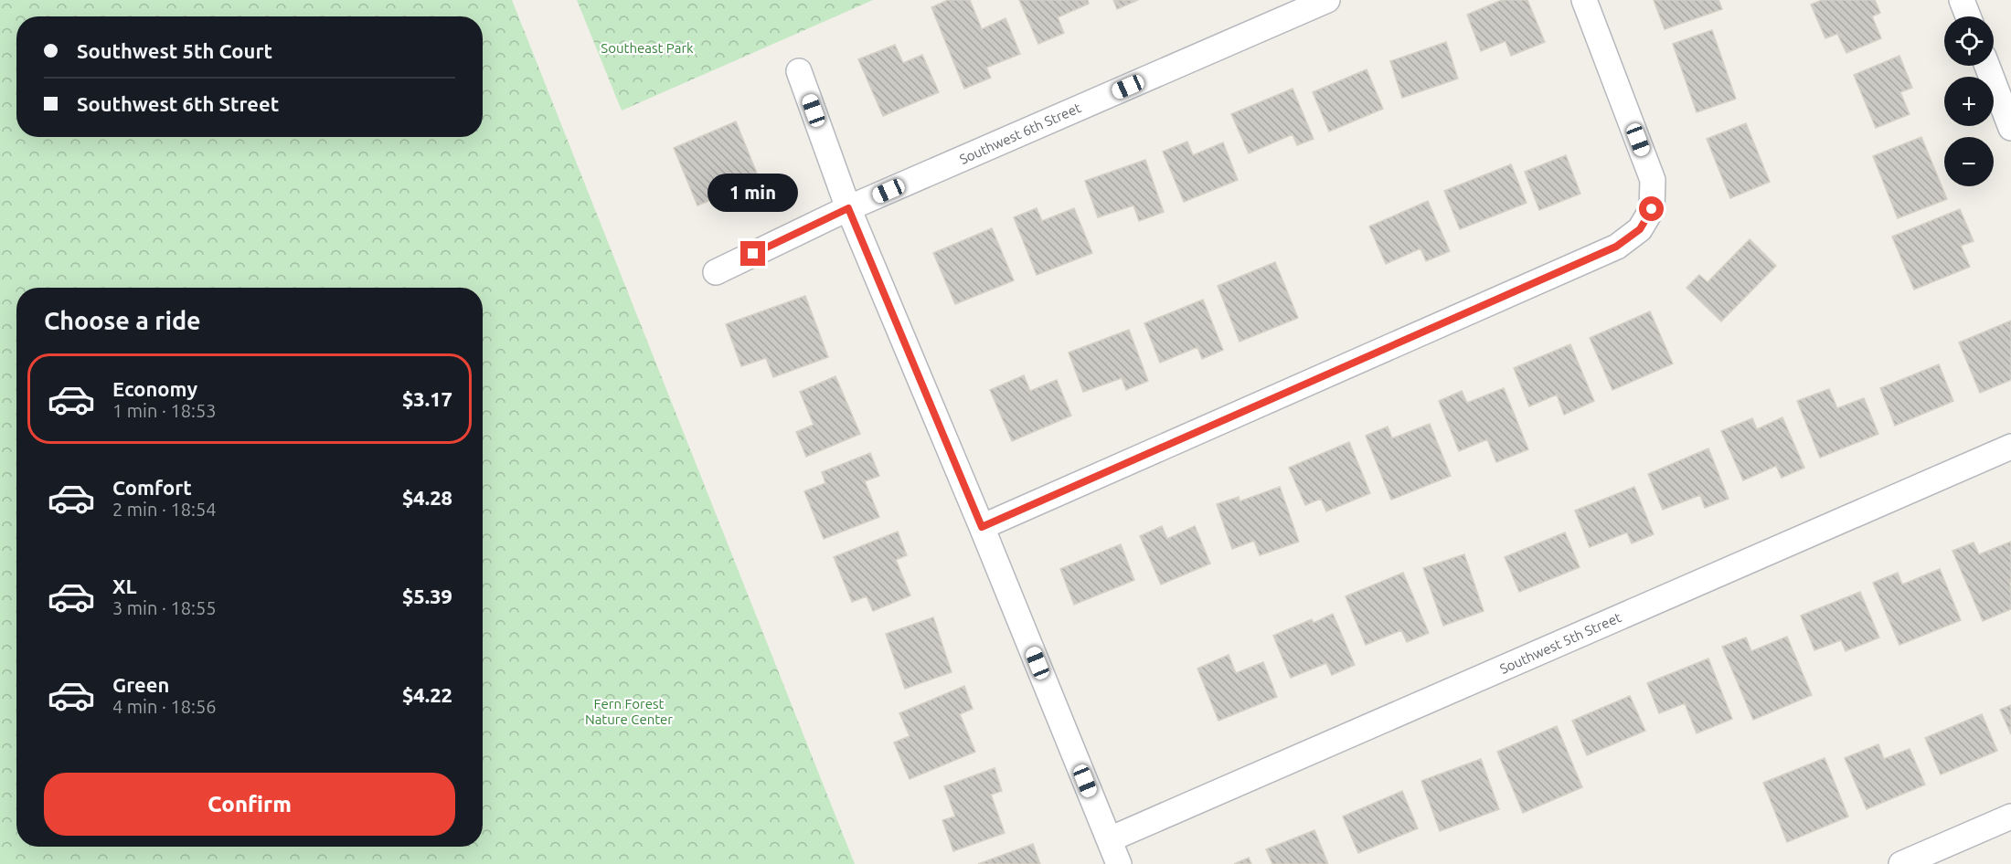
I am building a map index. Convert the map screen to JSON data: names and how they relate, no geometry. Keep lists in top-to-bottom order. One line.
{"streets":{"street":["Southwest 6th Street","Southwest 5th Street"]},"parks":["Southeast Park","Fern Forest Nature Center"],"page":{"map_buttons":["+","−"],"banner":["Southwest 5th Court","Southwest 6th Street"],"bubble":"1 min","heading":"Choose a ride","list":[{"name":"Economy","note":"1 min · 18:53","value":"$3.17"},{"name":"Comfort","note":"2 min · 18:54","value":"$4.28"},{"name":"XL","note":"3 min · 18:55","value":"$5.39"},{"name":"Green","note":"4 min · 18:56","value":"$4.22"}],"buttons":"Confirm"}}
